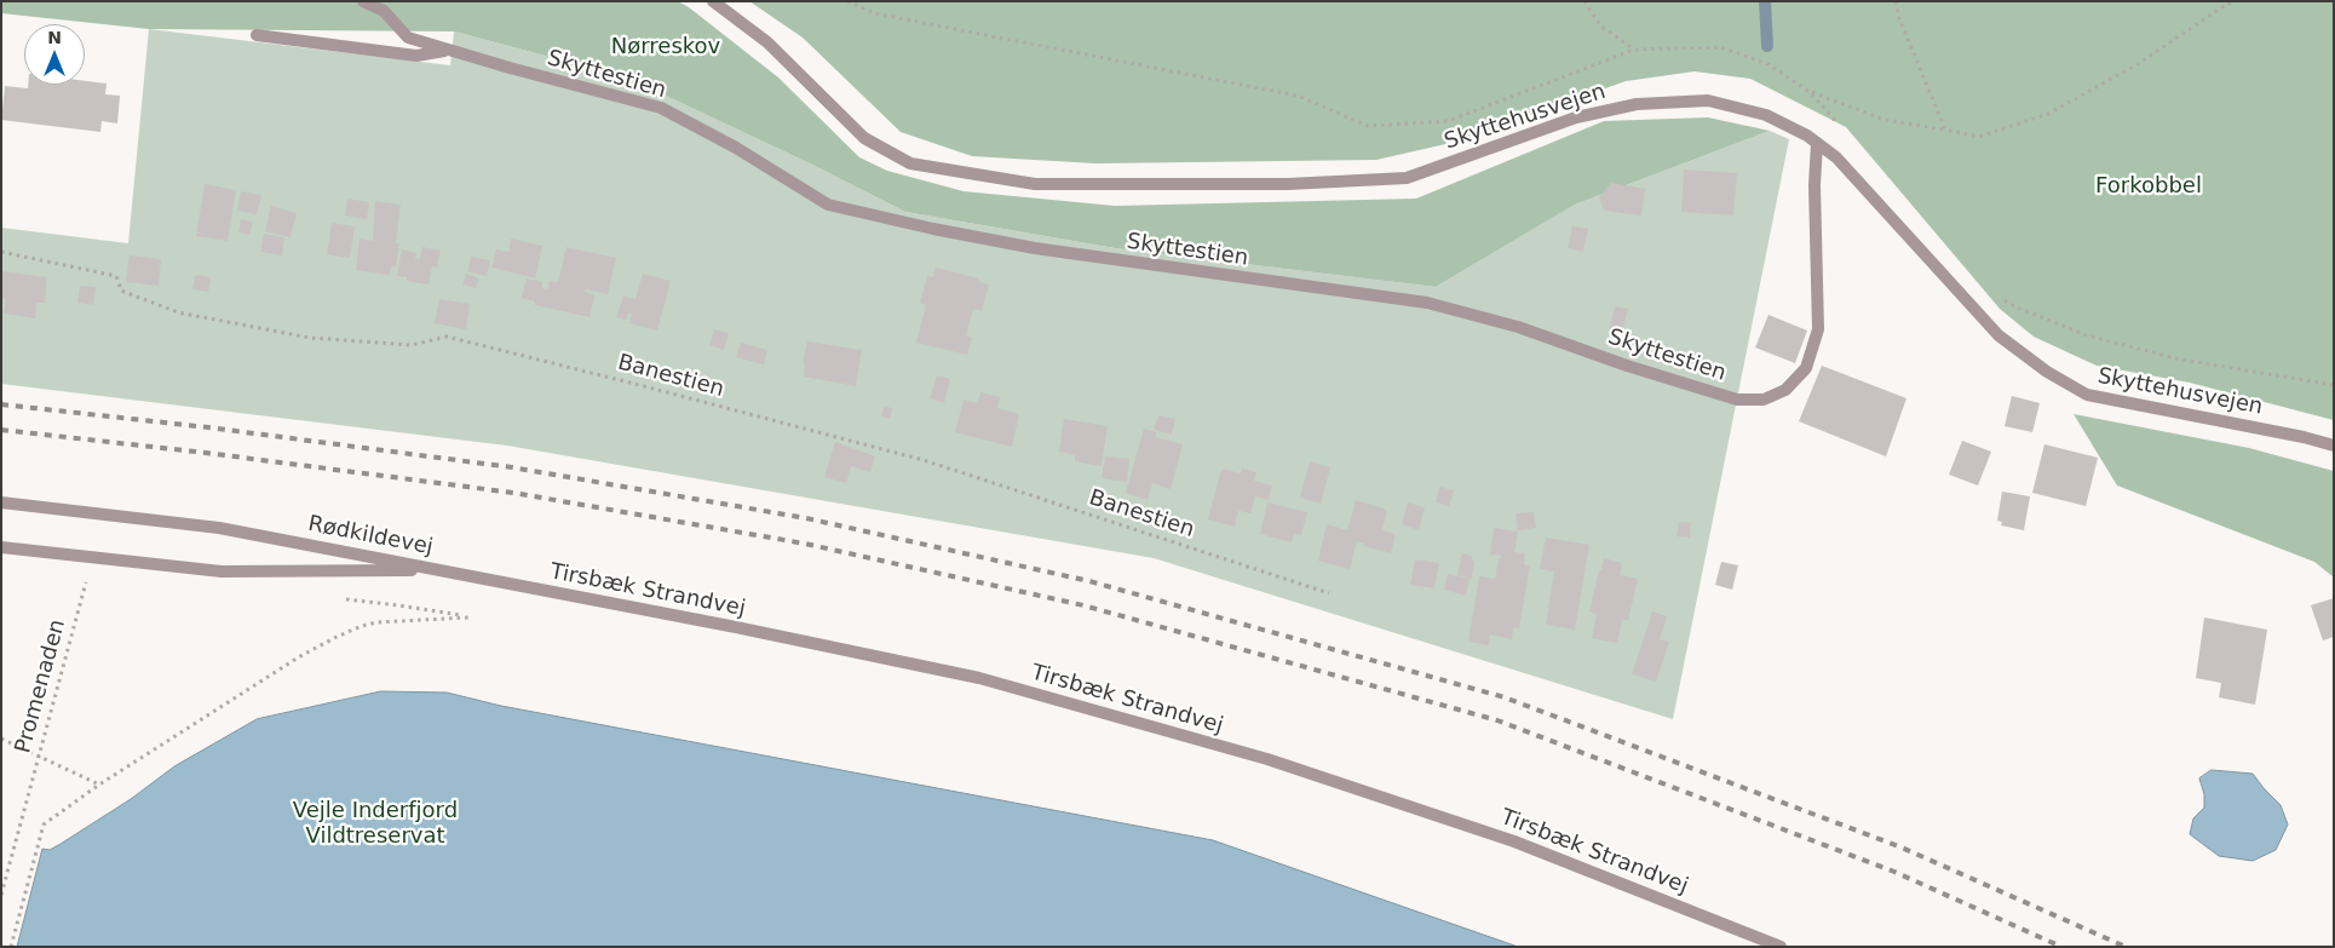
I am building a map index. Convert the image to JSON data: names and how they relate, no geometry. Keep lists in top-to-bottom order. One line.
{"streets":{"street":["Skyttestien","Skyttehusvejen","Rødkildevej","Tirsbæk Strandvej"],"path":["Banestien","Promenaden"]},"crossings":[["Skyttestien","Skyttehusvejen"],["Rødkildevej","Tirsbæk Strandvej"],["Rødkildevej","Promenaden"]],"parks":["Nørreskov","Forkobbel","Vejle Inderfjord Vildtreservat"],"north":"top"}
